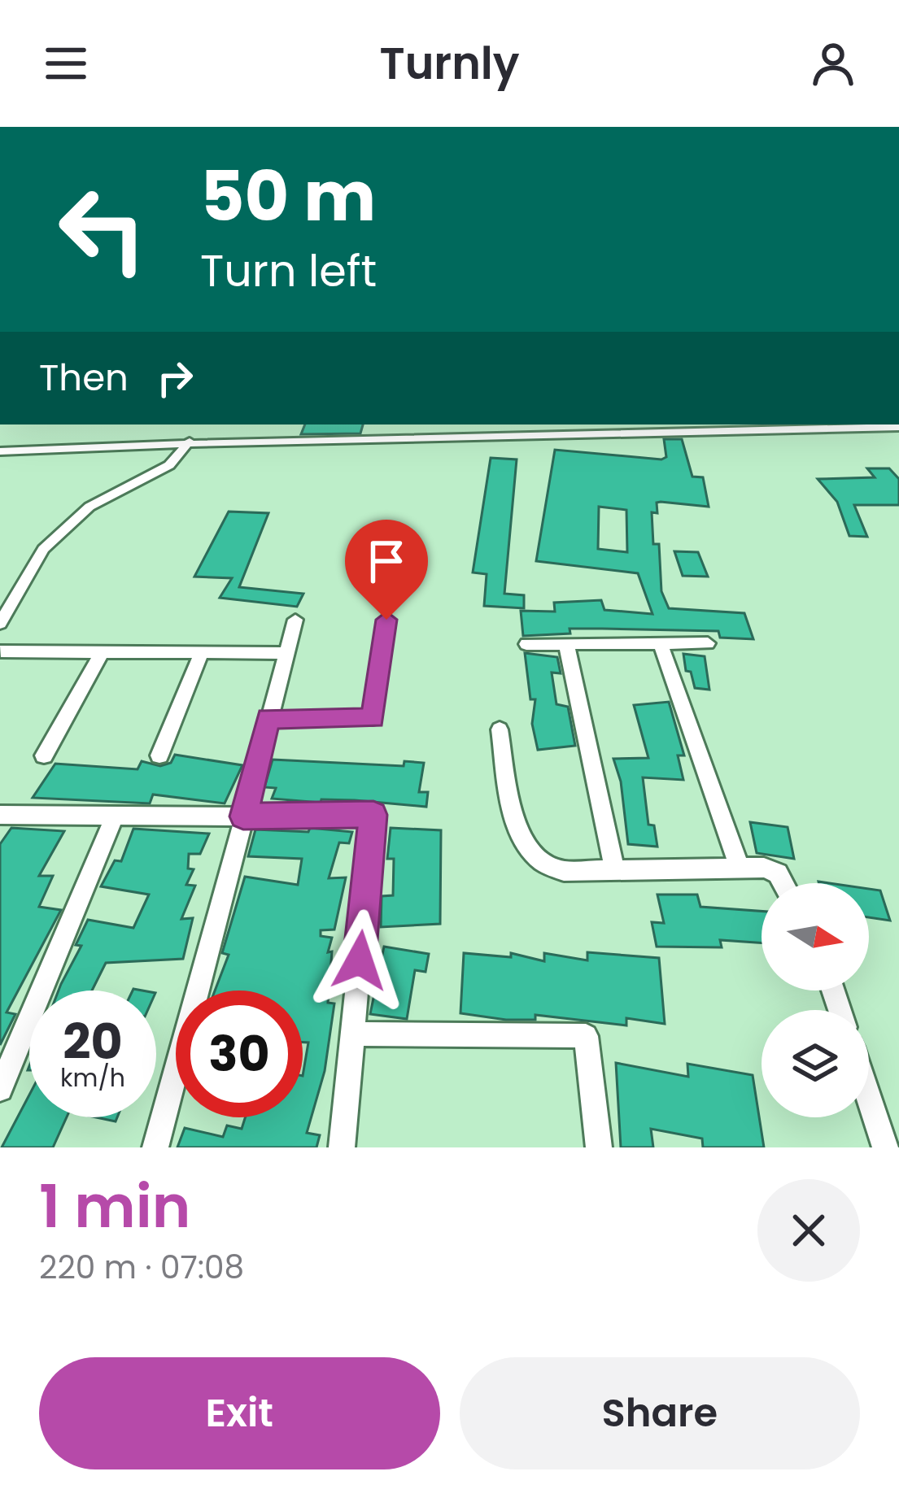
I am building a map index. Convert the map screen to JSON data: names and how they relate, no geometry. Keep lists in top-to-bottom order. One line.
{"north":"right","page":{"header":"Turnly","turn":["50 m","Turn left"],"then":"Then","speed":"20 km/h","limit":"30","heading":["1 min","220 m · 07:08"],"buttons":["Exit","Share"]}}
